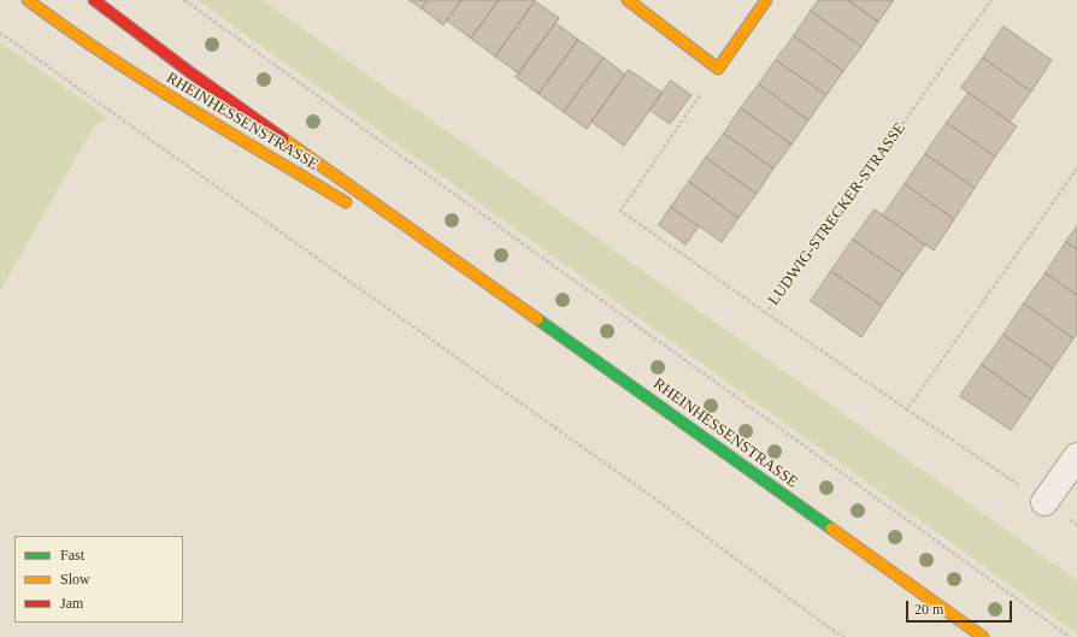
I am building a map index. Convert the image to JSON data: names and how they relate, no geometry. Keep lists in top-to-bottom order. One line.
{"streets":{"main road":["RHEINHESSENSTRASSE"],"path":["LUDWIG-STRECKER-STRASSE"]},"legend":["Fast","Slow","Jam"],"scale_bar":"20 m"}
